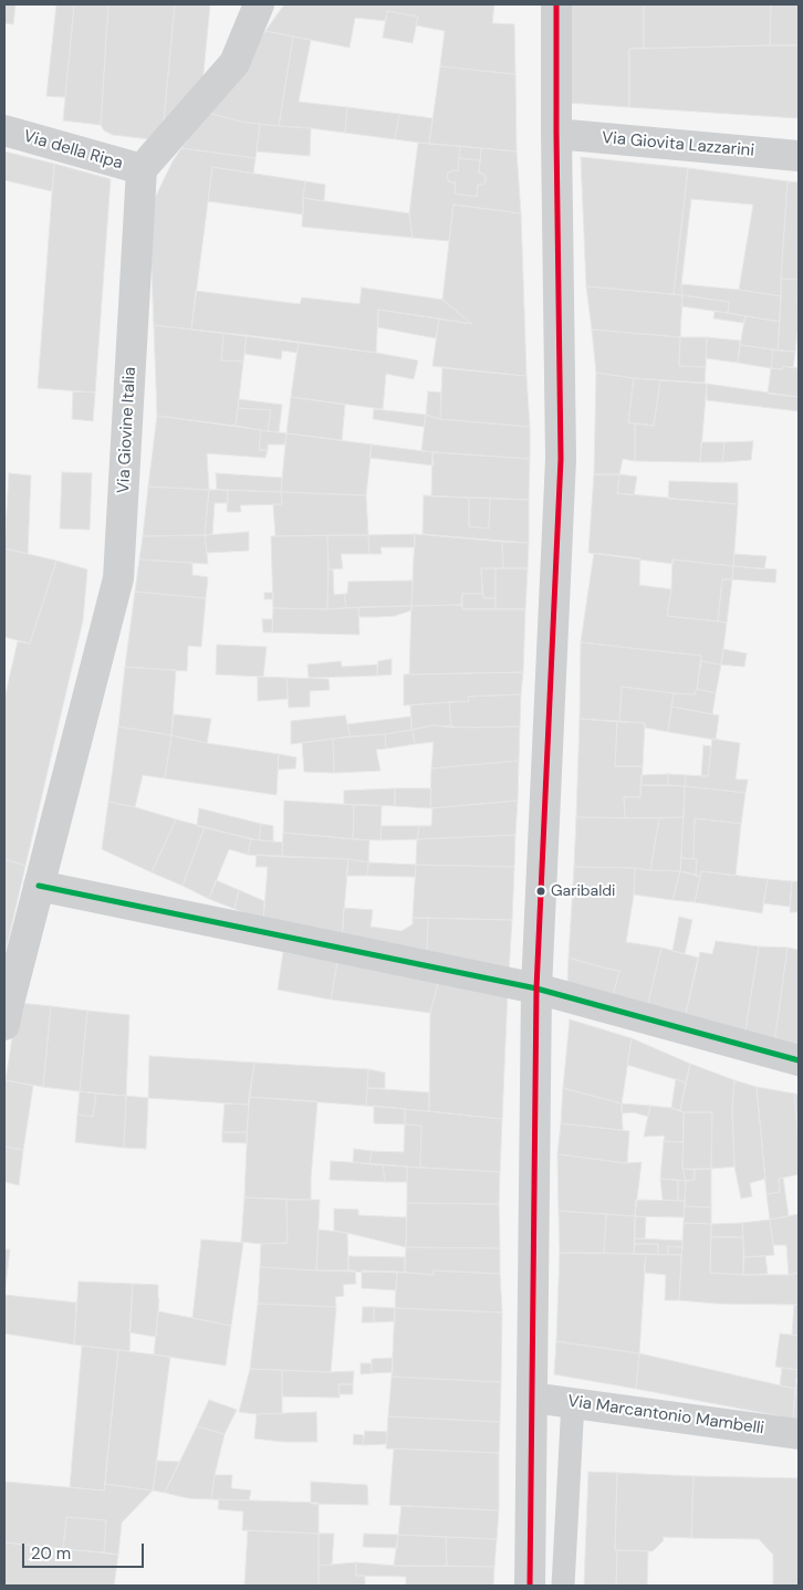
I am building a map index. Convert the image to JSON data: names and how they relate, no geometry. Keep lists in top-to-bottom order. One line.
{"streets":{"street":["Via Giovita Lazzarini","Via della Ripa","Via Giovine Italia","Via Marcantonio Mambelli"]},"crossings":[["Via della Ripa","Via Giovine Italia"]],"places":["Garibaldi"],"scale_bar":"20 m"}
